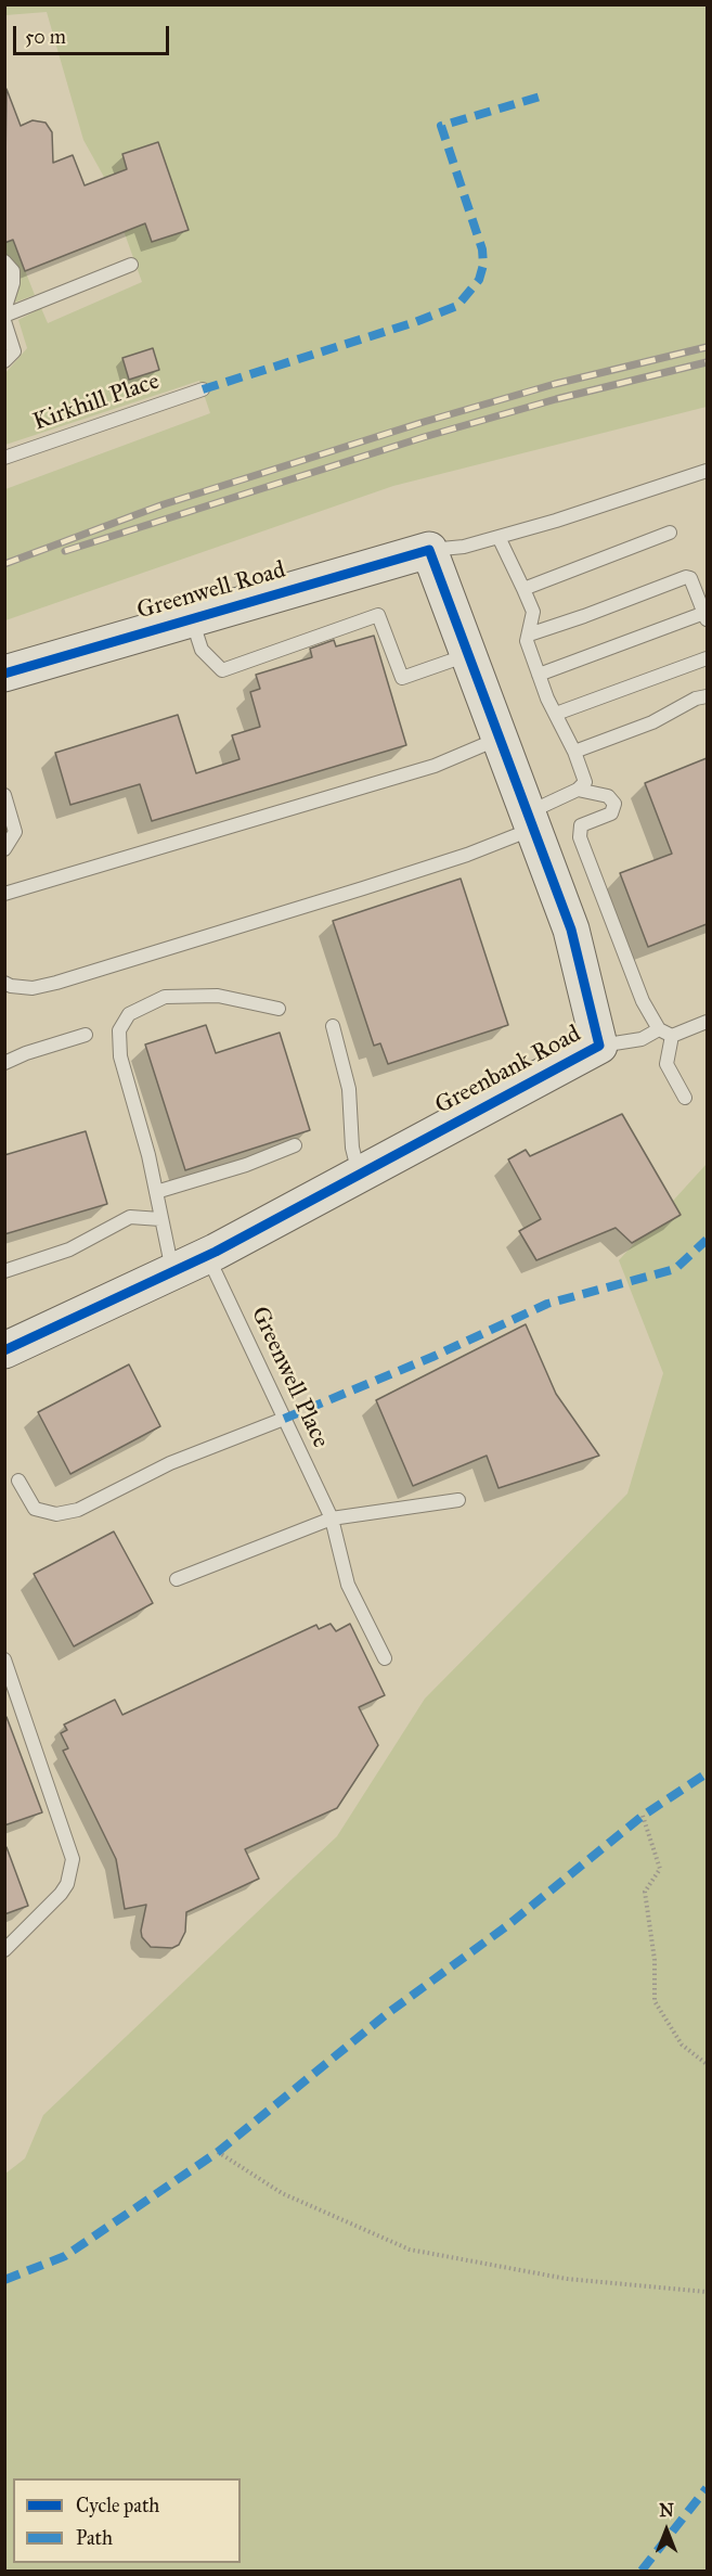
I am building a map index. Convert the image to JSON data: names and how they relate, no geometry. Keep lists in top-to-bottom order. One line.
{"streets":{"street":["Greenwell Road","Greenbank Road"],"lane":["Kirkhill Place","Greenwell Place"]},"crossings":[["Greenwell Road","Greenbank Road"],["Greenbank Road","Greenwell Place"]],"legend":["Cycle path","Path"],"scale_bar":"50 m","north":"top"}
